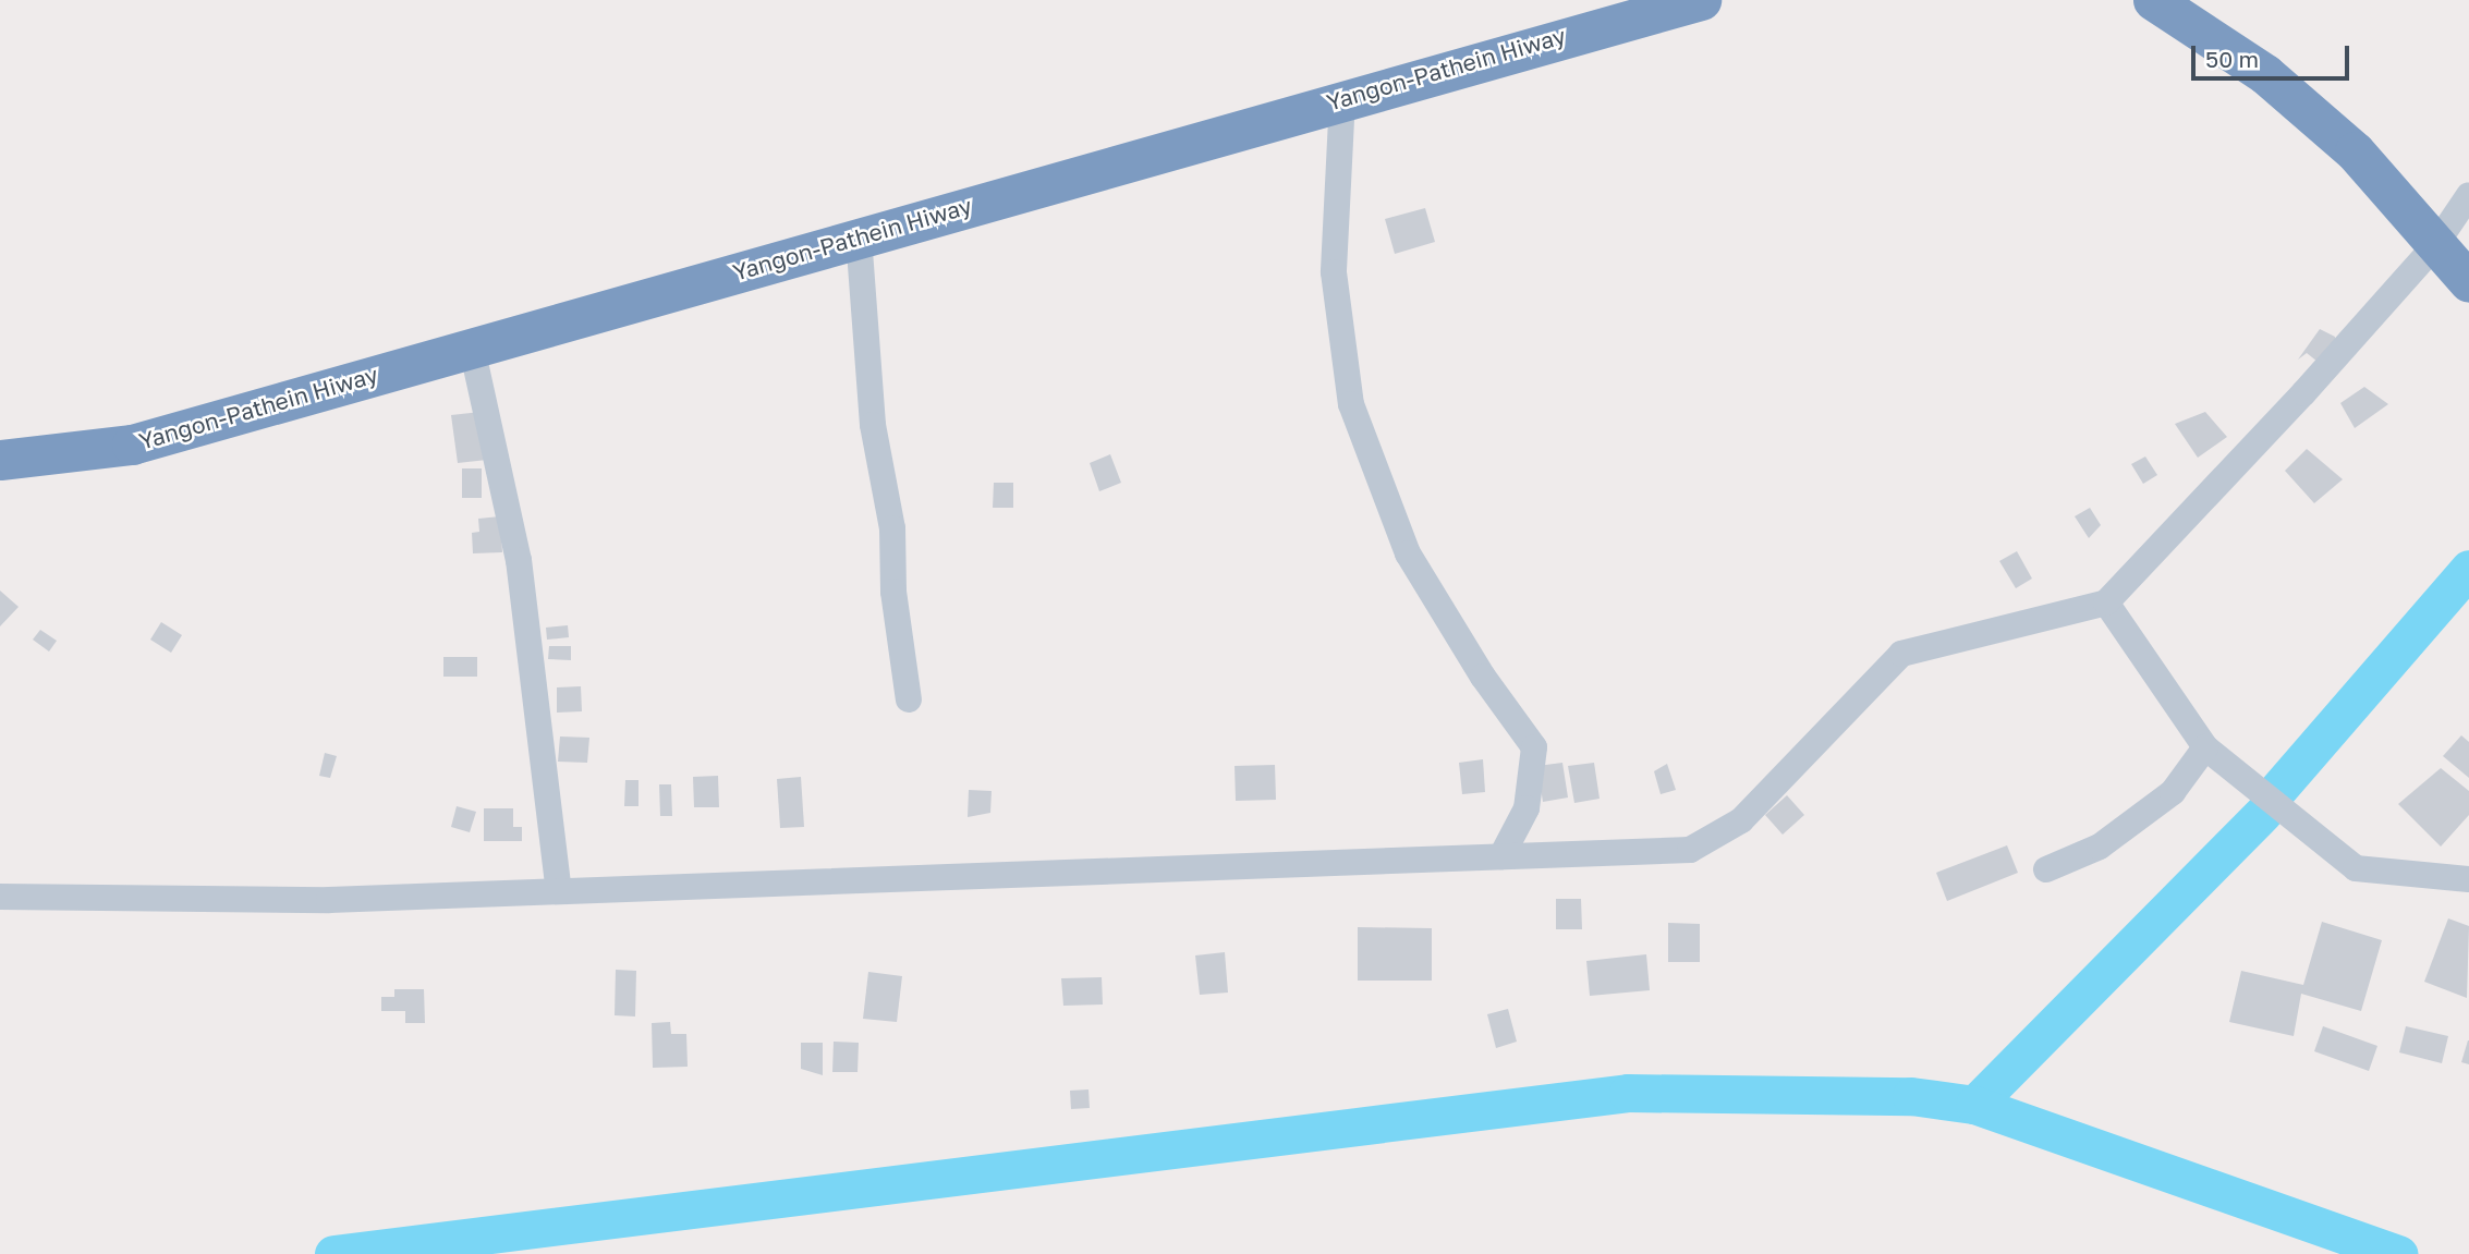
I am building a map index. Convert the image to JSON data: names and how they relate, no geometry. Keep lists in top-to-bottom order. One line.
{"streets":{"highway":["Yangon-Pathein Hiway"]},"scale_bar":"50 m"}
